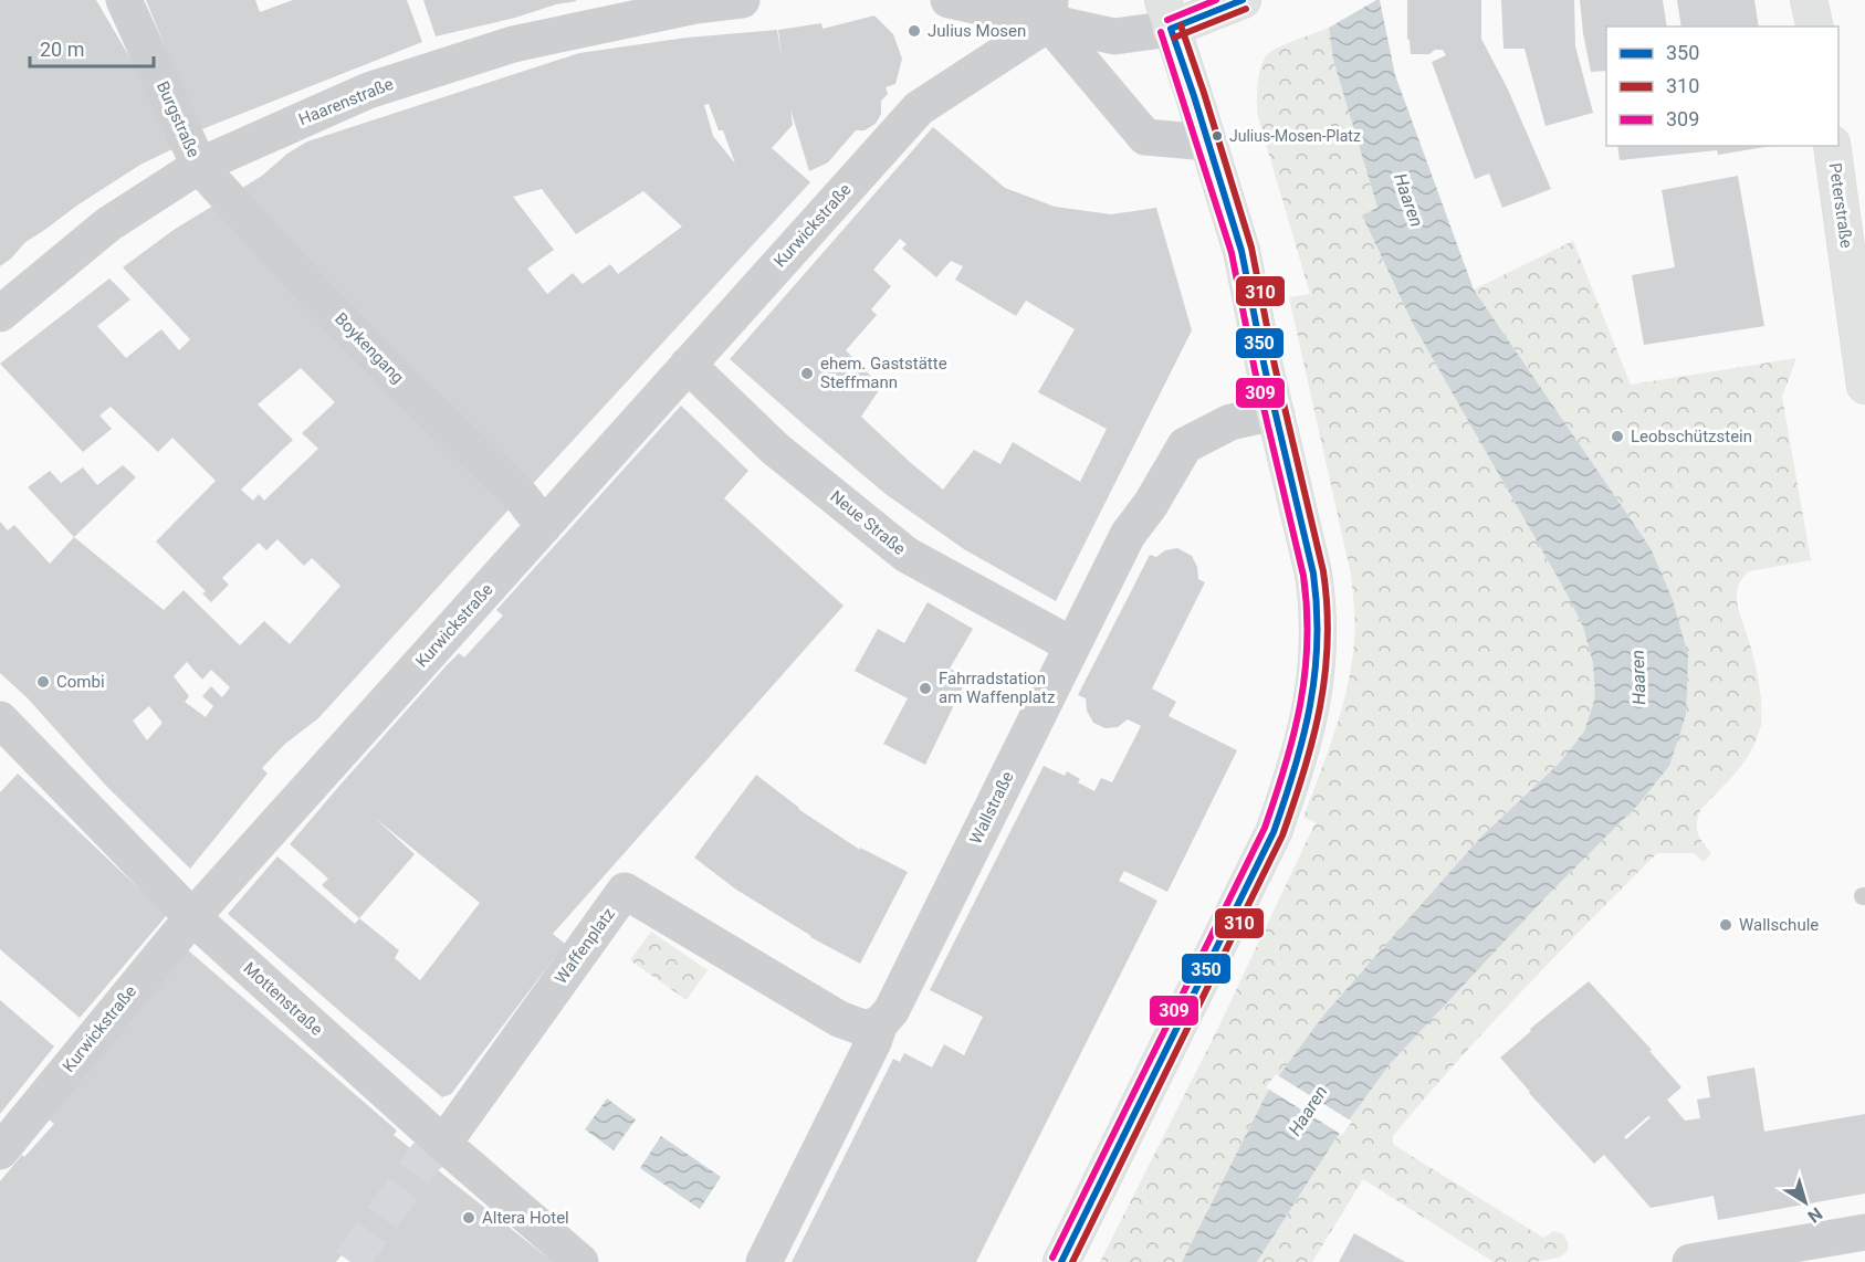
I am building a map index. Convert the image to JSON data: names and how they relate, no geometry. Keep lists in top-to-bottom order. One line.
{"streets":{"main road":["Peterstraße"],"street":["Haarenstraße","Burgstraße","Kurwickstraße","Boykengang","Neue Straße","Wallstraße","Waffenplatz","Mottenstraße"]},"crossings":[["Haarenstraße","Burgstraße"],["Haarenstraße","Boykengang"],["Burgstraße","Boykengang"],["Kurwickstraße","Boykengang"],["Kurwickstraße","Neue Straße"],["Kurwickstraße","Mottenstraße"],["Neue Straße","Wallstraße"],["Wallstraße","Waffenplatz"],["Waffenplatz","Mottenstraße"]],"water":["Haaren"],"places":["Julius Mosen","Julius-Mosen-Platz","ehem. Gaststätte Steffmann","Leobschützstein","Combi","Fahrradstation am Waffenplatz","Wallschule","Altera Hotel"],"lines":["transit line 350","transit line 309","transit line 310"],"legend":["350","310","309"],"scale_bar":"20 m","north":"bottom right"}
